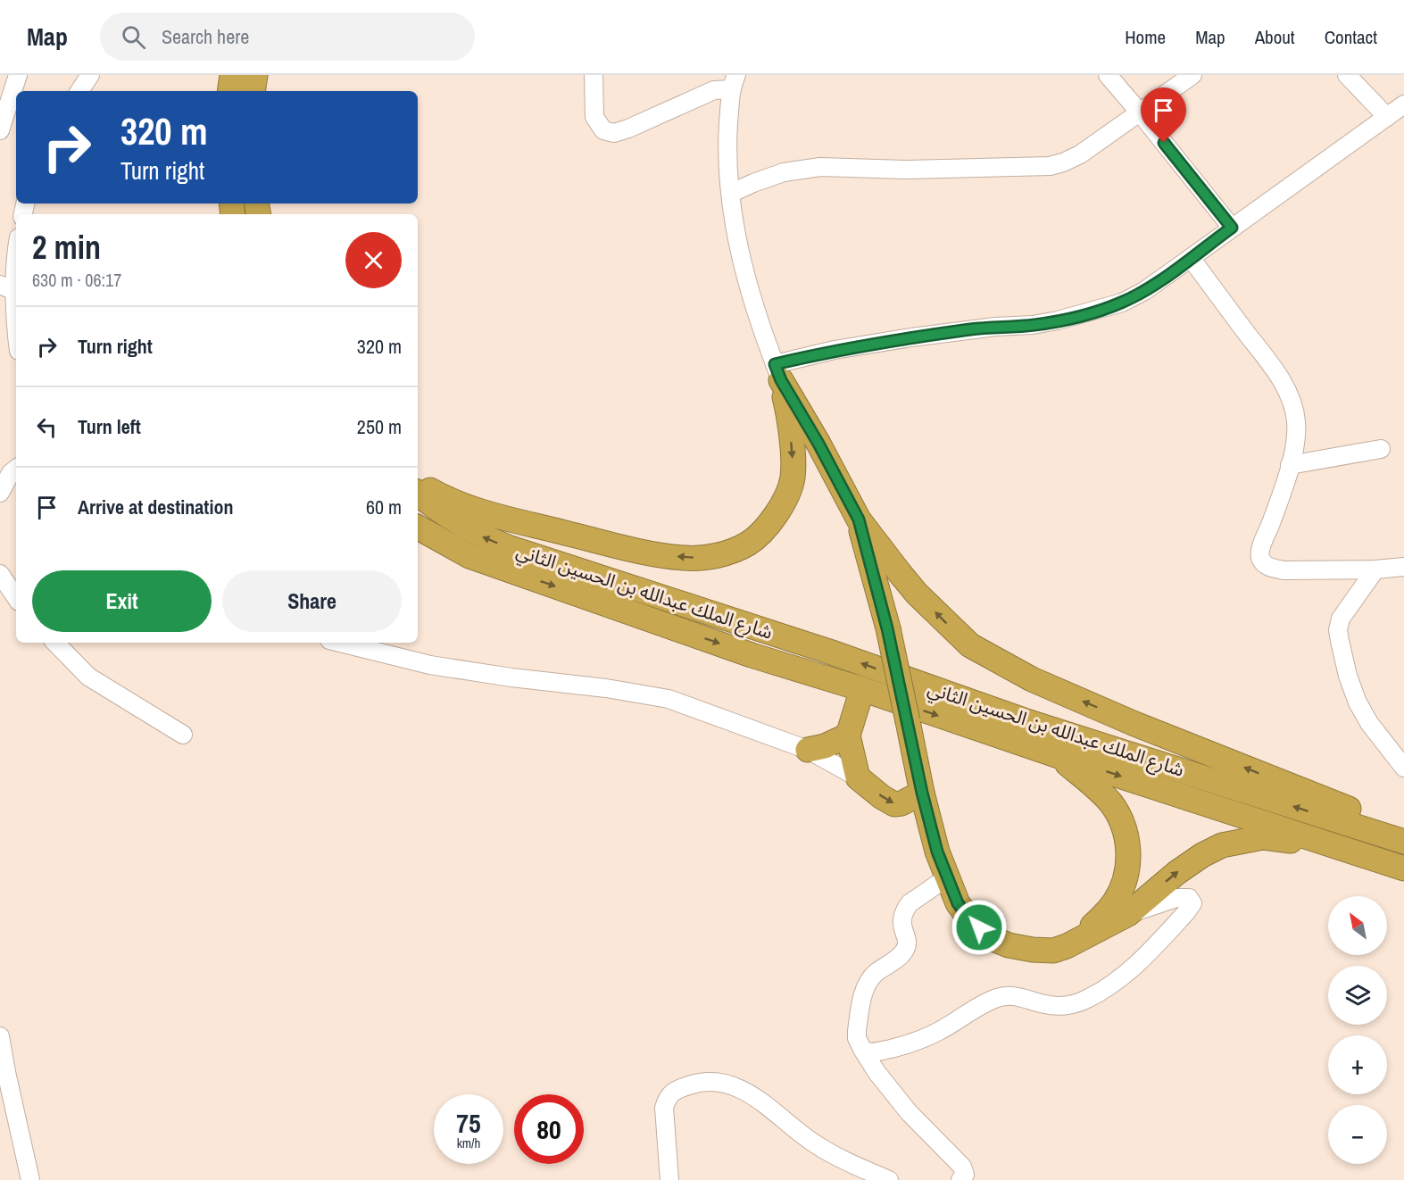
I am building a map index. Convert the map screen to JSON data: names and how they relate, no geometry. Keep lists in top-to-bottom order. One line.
{"streets":{"highway":["شارع الملك عبدالله بن الحسين الثاني"]},"north":"top left","page":{"header":"Map","search":"Search here","nav":["Home","Map","About","Contact"],"turn":["320 m","Turn right"],"heading":["2 min","630 m · 06:17"],"list":[{"name":"Turn right","value":"320 m"},{"name":"Turn left","value":"250 m"},{"name":"Arrive at destination","value":"60 m"}],"buttons":["Exit","Share"],"map_buttons":["+","−"],"speed":"75 km/h","limit":"80"}}
